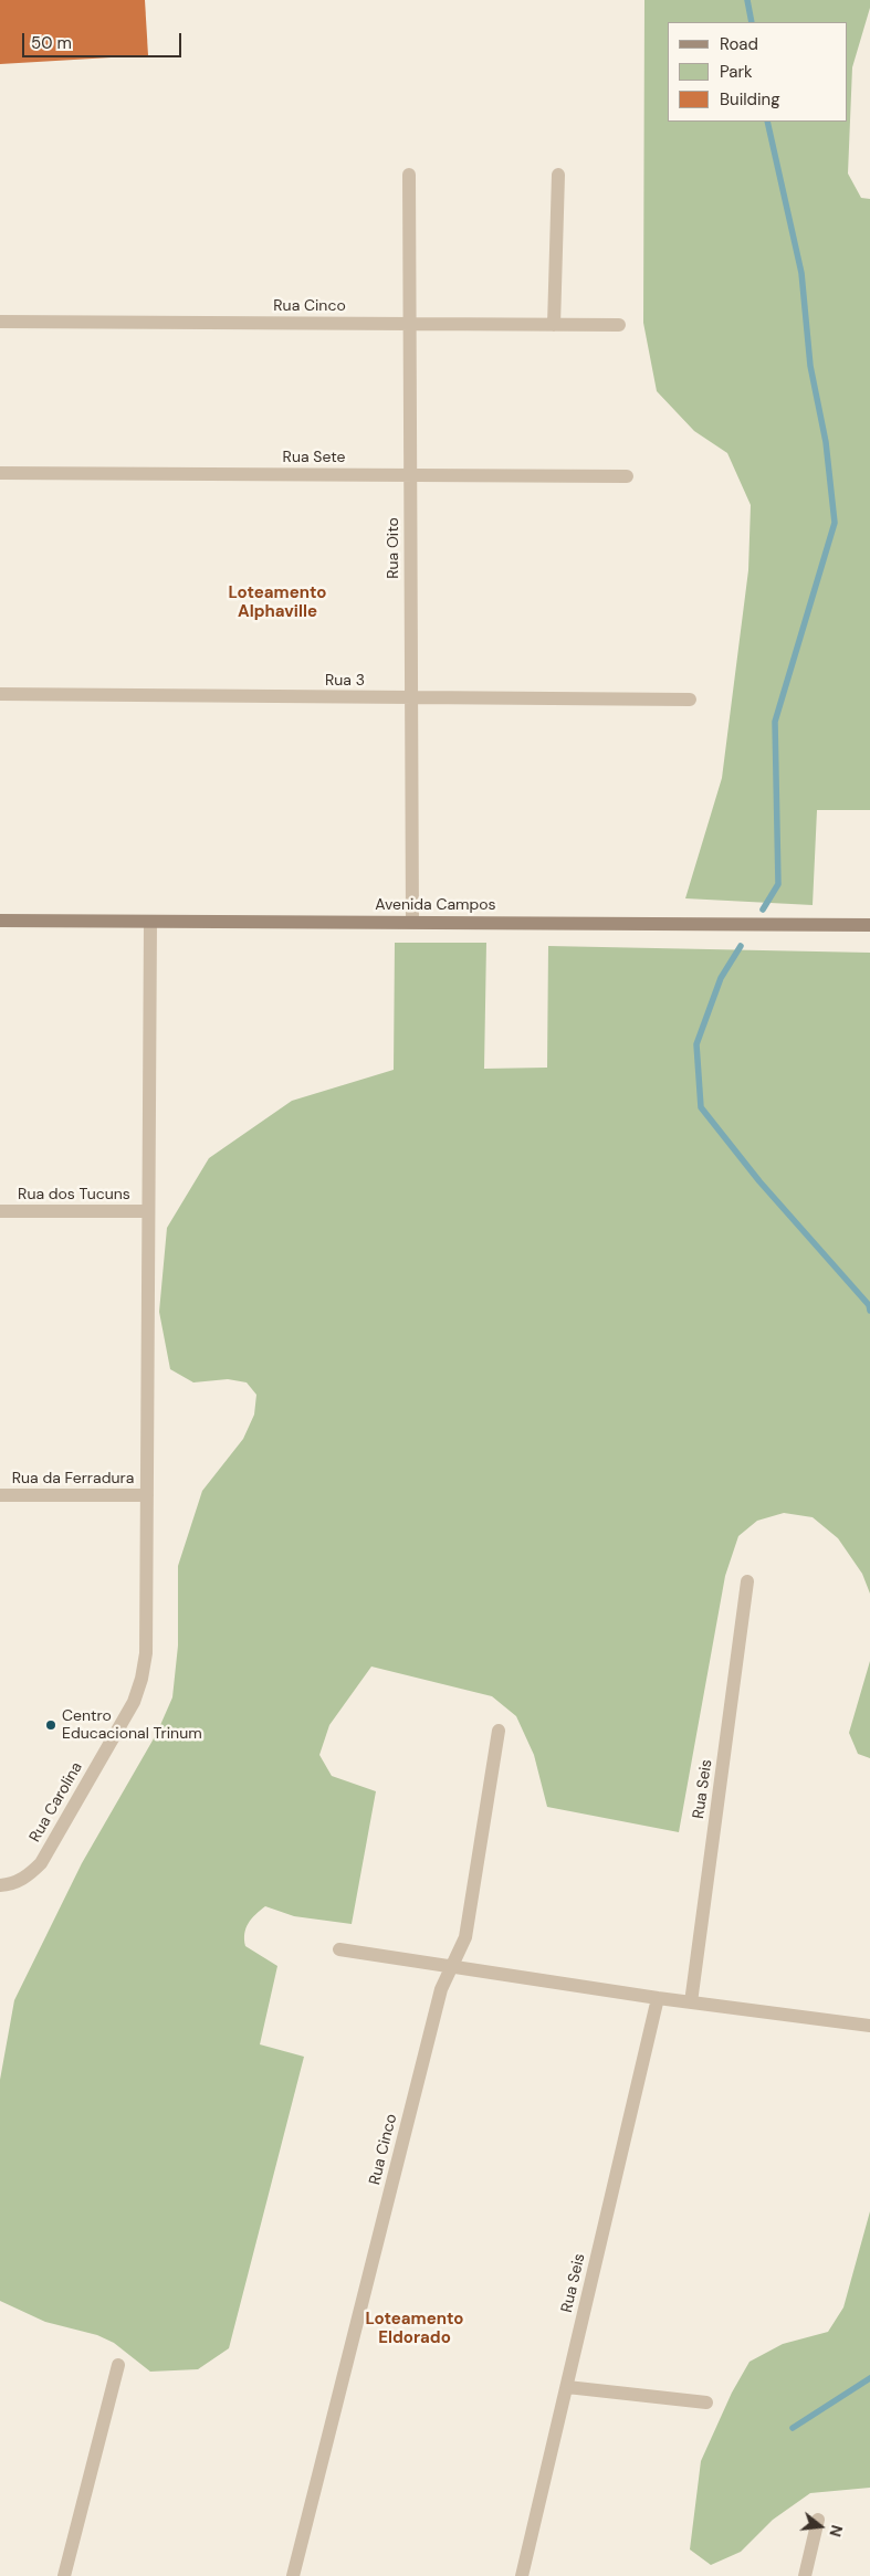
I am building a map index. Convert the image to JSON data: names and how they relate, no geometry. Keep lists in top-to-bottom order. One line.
{"streets":{"street":["Rua Cinco","Rua Sete","Rua Oito","Rua 3","Avenida Campos","Rua dos Tucuns","Rua da Ferradura","Rua Seis","Rua Carolina"]},"crossings":[["Rua Cinco","Rua Oito"],["Rua Sete","Rua Oito"],["Rua Oito","Rua 3"],["Rua Oito","Avenida Campos"],["Avenida Campos","Rua Carolina"],["Rua dos Tucuns","Rua Carolina"],["Rua da Ferradura","Rua Carolina"]],"districts":["Loteamento Alphaville","Loteamento Eldorado"],"places":["Centro Educacional Trinum"],"legend":["Road","Park","Building"],"scale_bar":"50 m","north":"right"}
